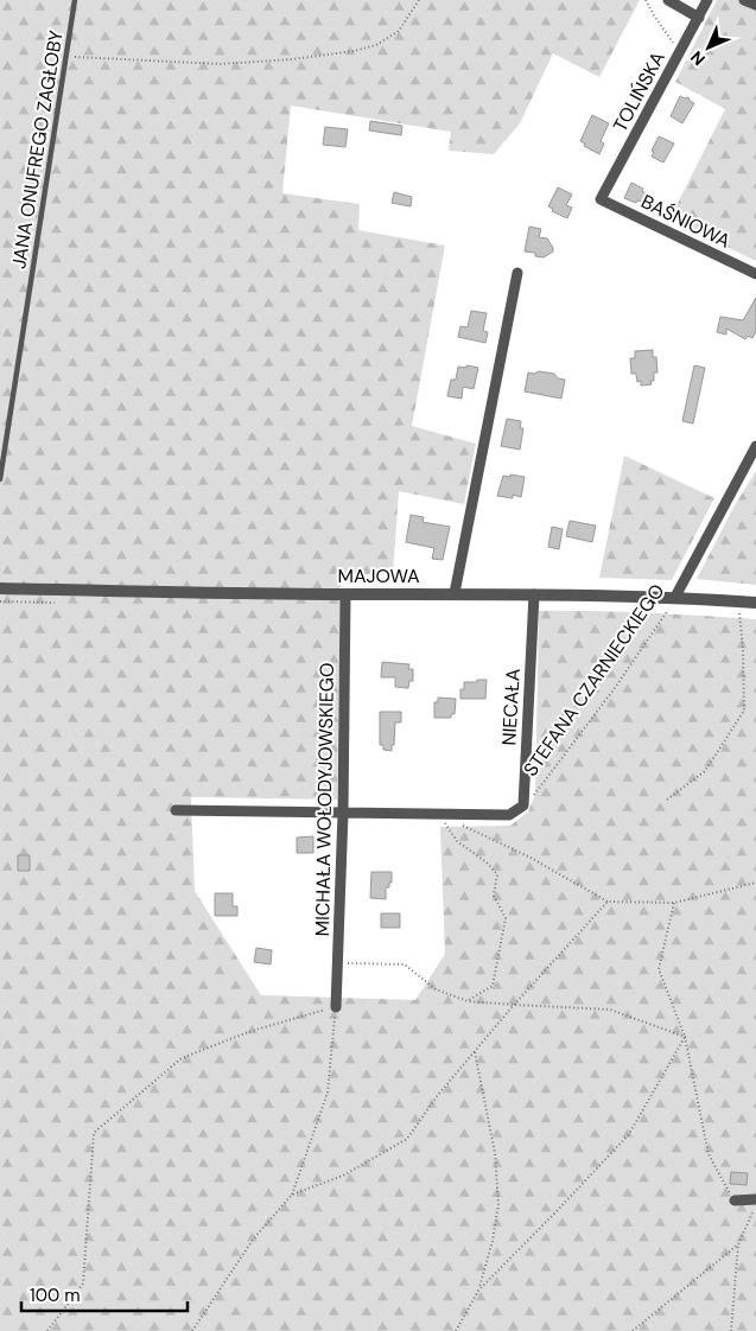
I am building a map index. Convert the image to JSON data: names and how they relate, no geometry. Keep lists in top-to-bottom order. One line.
{"streets":{"street":["TOLIŃSKA","BAŚNIOWA","MAJOWA","STEFANA CZARNIECKIEGO","NIECAŁA","MICHAŁA WOŁODYJOWSKIEGO"],"lane":["JANA ONUFREGO ZAGŁOBY"]},"crossings":[["TOLIŃSKA","BAŚNIOWA"],["MAJOWA","STEFANA CZARNIECKIEGO"],["MAJOWA","NIECAŁA"],["MAJOWA","MICHAŁA WOŁODYJOWSKIEGO"],["STEFANA CZARNIECKIEGO","NIECAŁA"]],"scale_bar":"100 m","north":"bottom left"}
